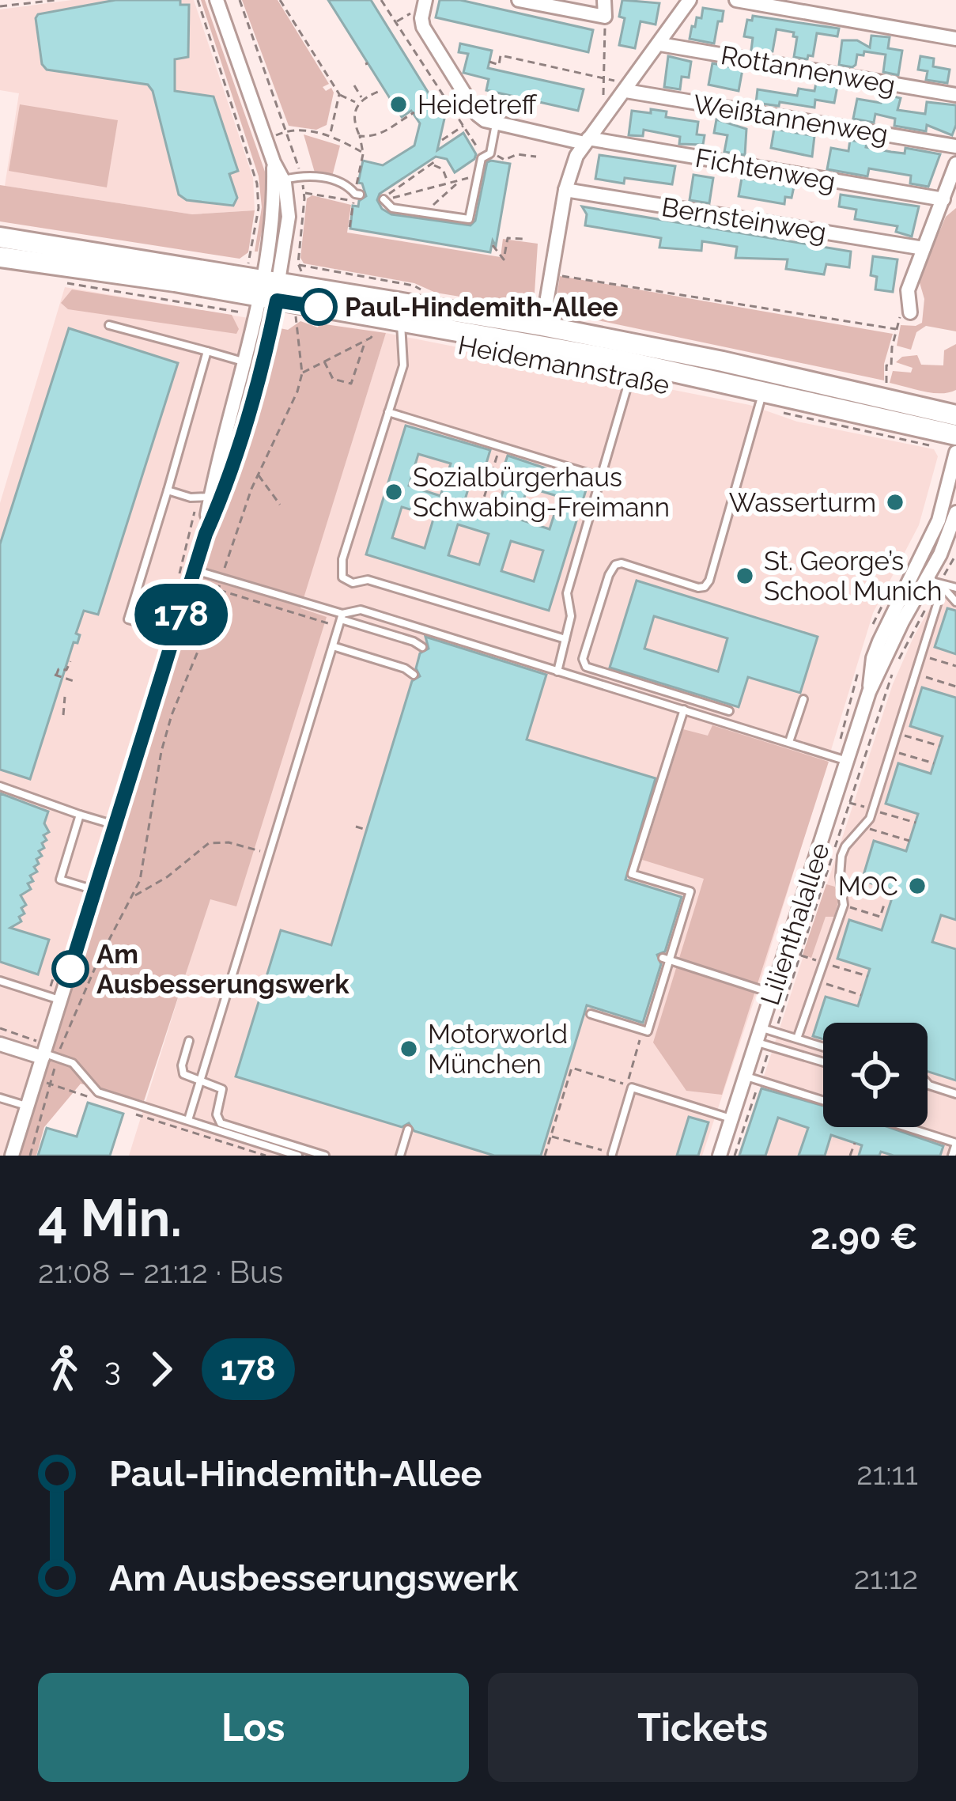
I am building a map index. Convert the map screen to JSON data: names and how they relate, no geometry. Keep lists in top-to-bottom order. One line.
{"streets":{"main road":["Heidemannstraße"],"street":["Rottannenweg","Weißtannenweg","Fichtenweg","Bernsteinweg","Lilienthalallee"]},"places":["Heidetreff","Paul-Hindemith-Allee","Sozialbürgerhaus Schwabing-Freimann","Wasserturm","St. George’s School Munich","MOC","Am Ausbesserungswerk","Motorworld München"],"lines":["bus line 178"],"page":{"on_map":"178","heading":["4 Min.","21:08 – 21:12 · Bus","2.90 €"],"legs":["3","178"],"list":[{"name":"Paul-Hindemith-Allee","value":"21:11"},{"name":"Am Ausbesserungswerk","value":"21:12"}],"buttons":["Los","Tickets"]}}
